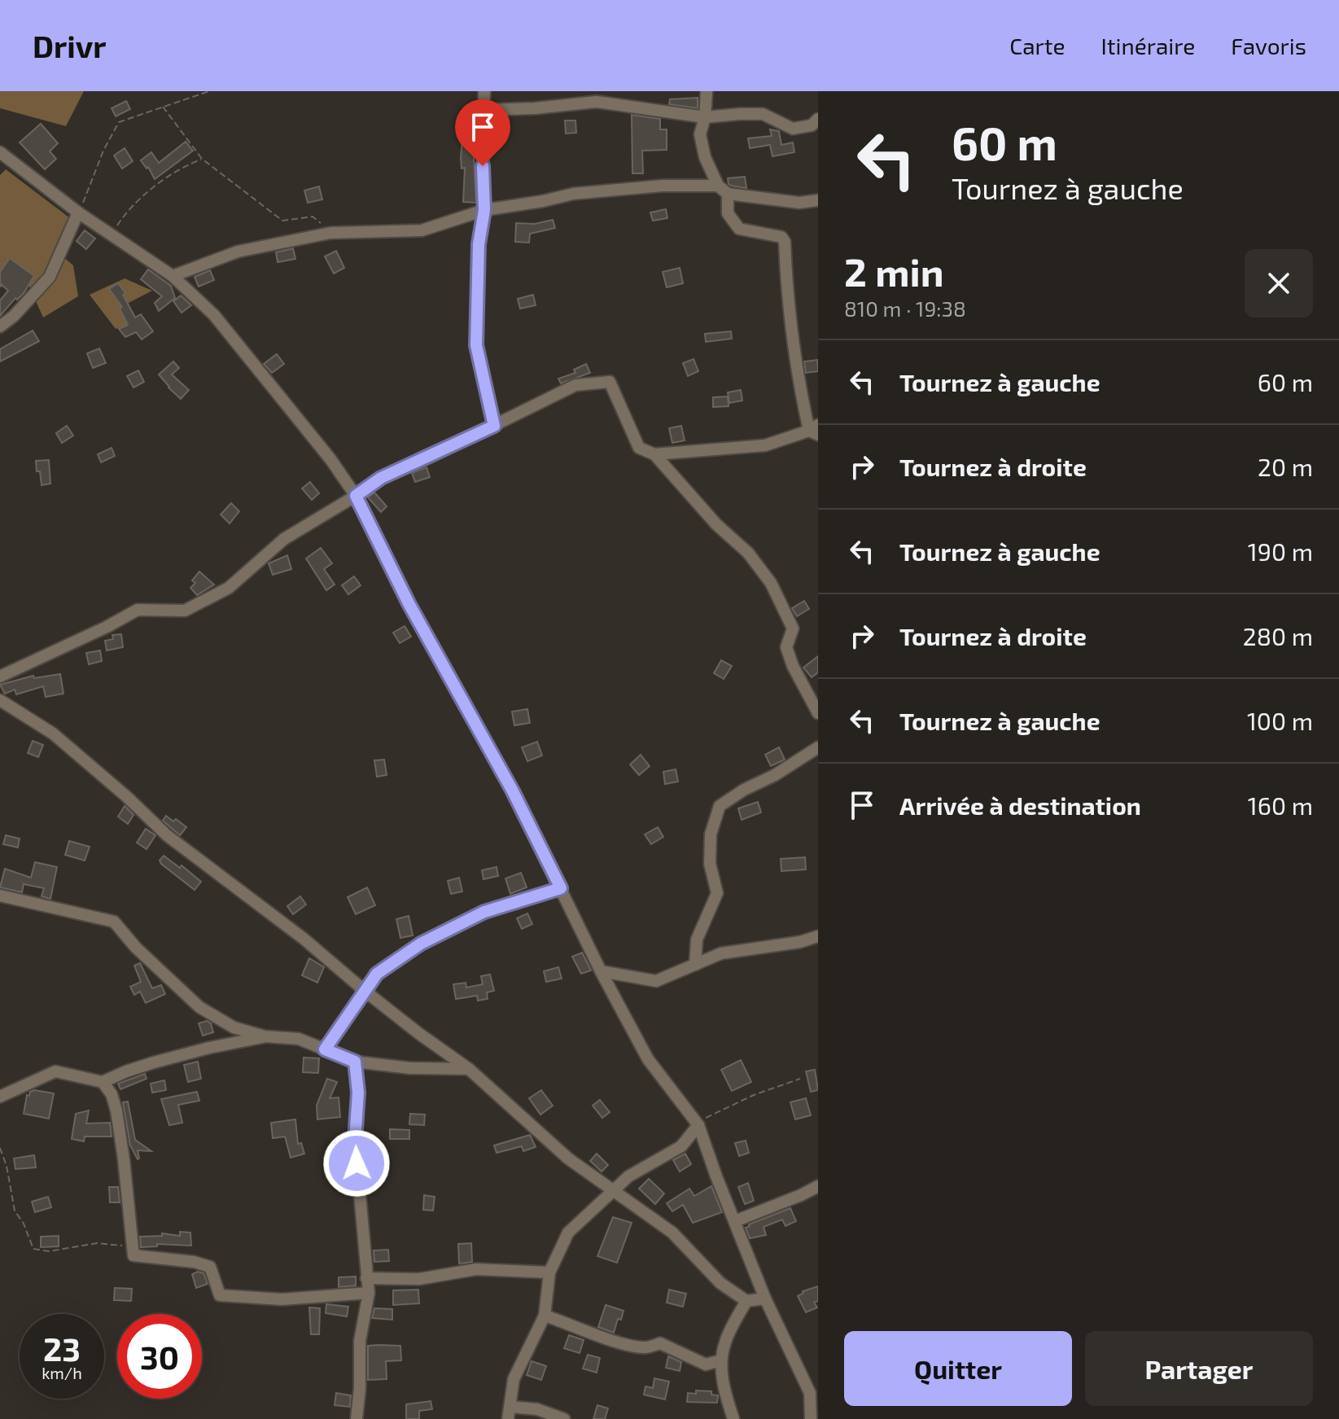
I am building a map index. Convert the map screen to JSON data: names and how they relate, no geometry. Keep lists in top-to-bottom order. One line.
{"page":{"header":"Drivr","nav":["Carte","Itinéraire","Favoris"],"turn":["60 m","Tournez à gauche"],"heading":["2 min","810 m · 19:38"],"list":[{"name":"Tournez à gauche","value":"60 m"},{"name":"Tournez à droite","value":"20 m"},{"name":"Tournez à gauche","value":"190 m"},{"name":"Tournez à droite","value":"280 m"},{"name":"Tournez à gauche","value":"100 m"},{"name":"Arrivée à destination","value":"160 m"}],"speed":"23 km/h","limit":"30","buttons":["Quitter","Partager"]}}
